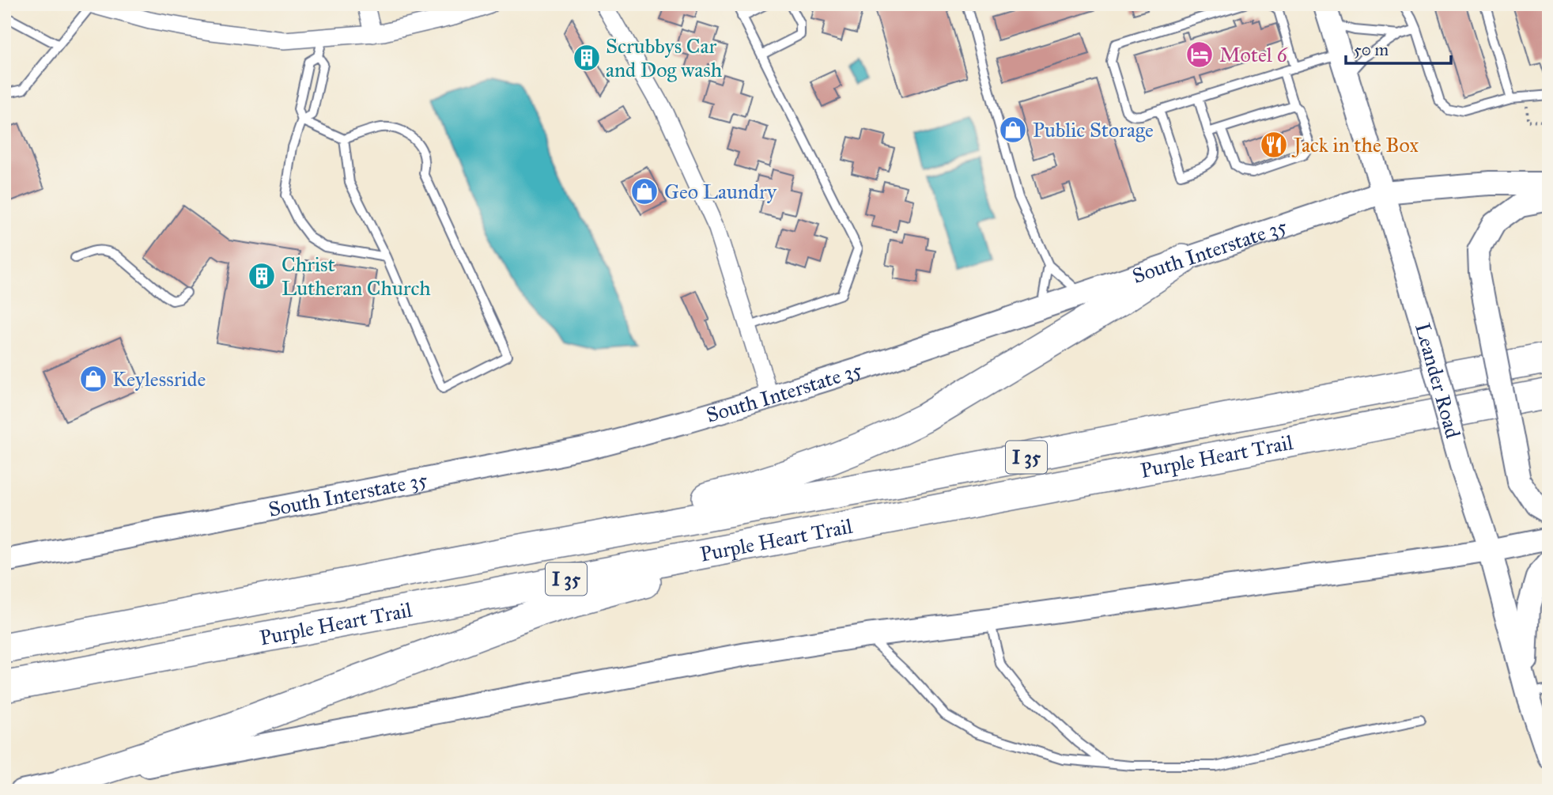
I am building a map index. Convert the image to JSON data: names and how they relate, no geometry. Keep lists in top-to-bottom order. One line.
{"streets":{"highway":["Purple Heart Trail","I 35"],"main road":["South Interstate 35","Leander Road"]},"crossings":[["South Interstate 35","Leander Road"]],"places":{"hotel":["Motel 6"],"building":["Scrubbys Car and Dog wash","Christ Lutheran Church"],"shop":["Public Storage","Geo Laundry","Keylessride"],"restaurant":["Jack in the Box"]},"scale_bar":"50 m"}
